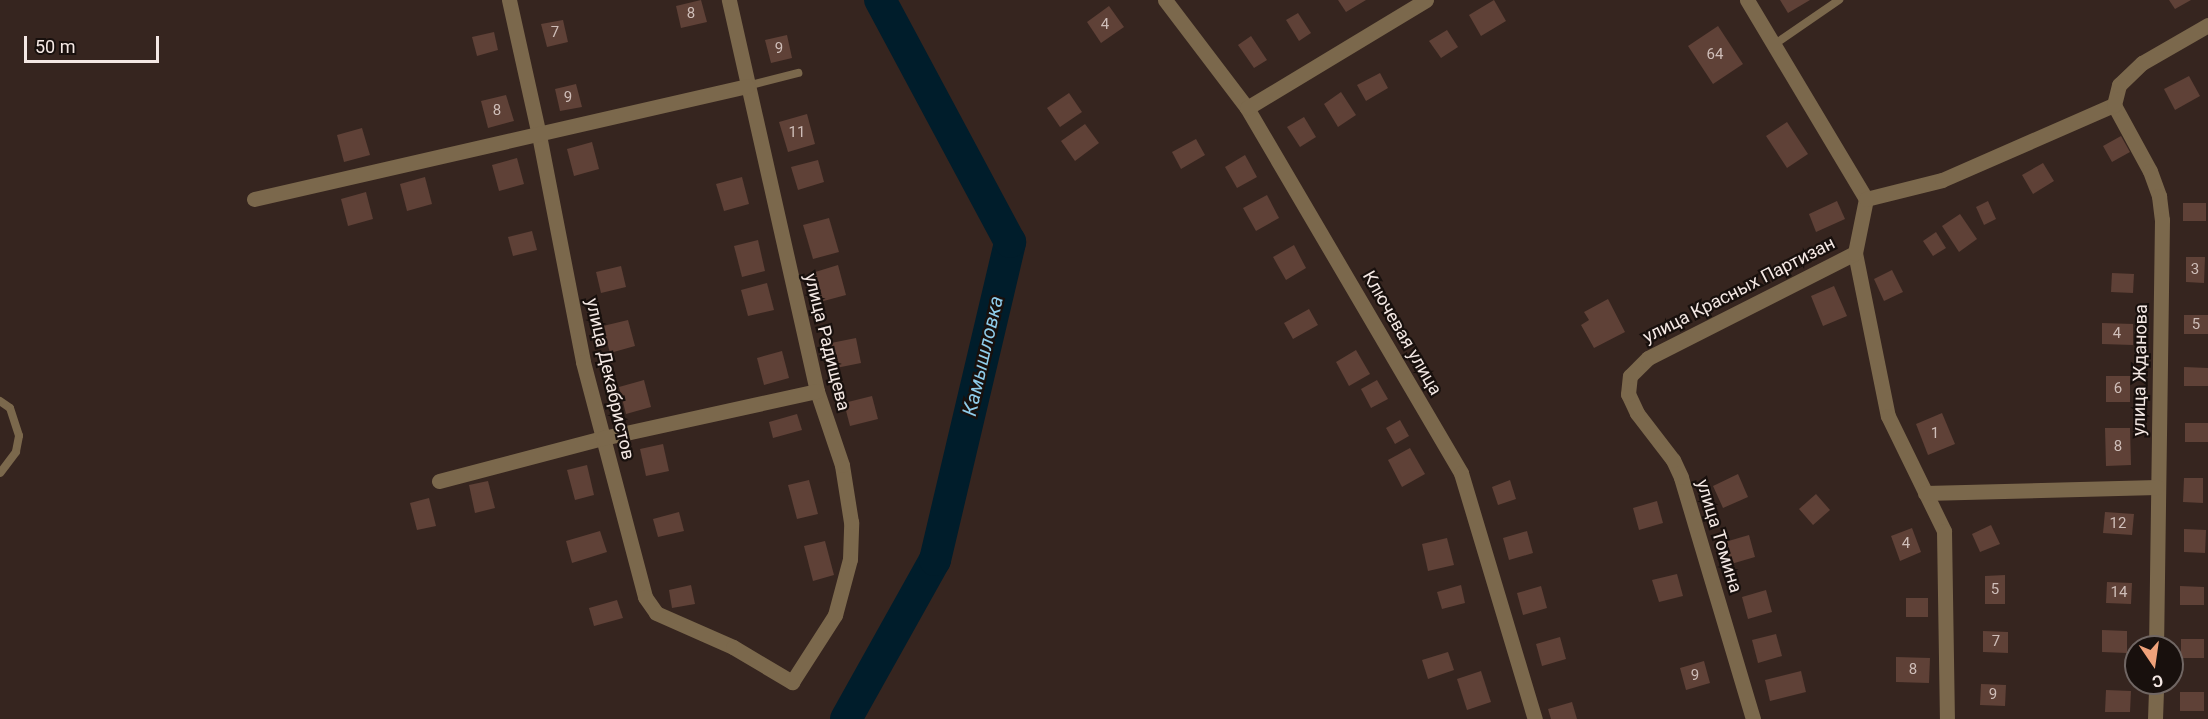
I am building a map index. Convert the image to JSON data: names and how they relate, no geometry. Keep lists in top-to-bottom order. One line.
{"streets":{"street":["улица Красных Партизан","Ключевая улица","улица Радищева","улица Жданова","улица Декабристов","улица Томина"]},"crossings":[["улица Красных Партизан","улица Томина"],["улица Радищева","улица Декабристов"]],"water":["Камышловка"],"house_numbers":["8","4","7","9","64","9","8","11","3","5","4","6","1","8","12","4","5","14","7","8","9","9"],"scale_bar":"50 m","north":"bottom"}
